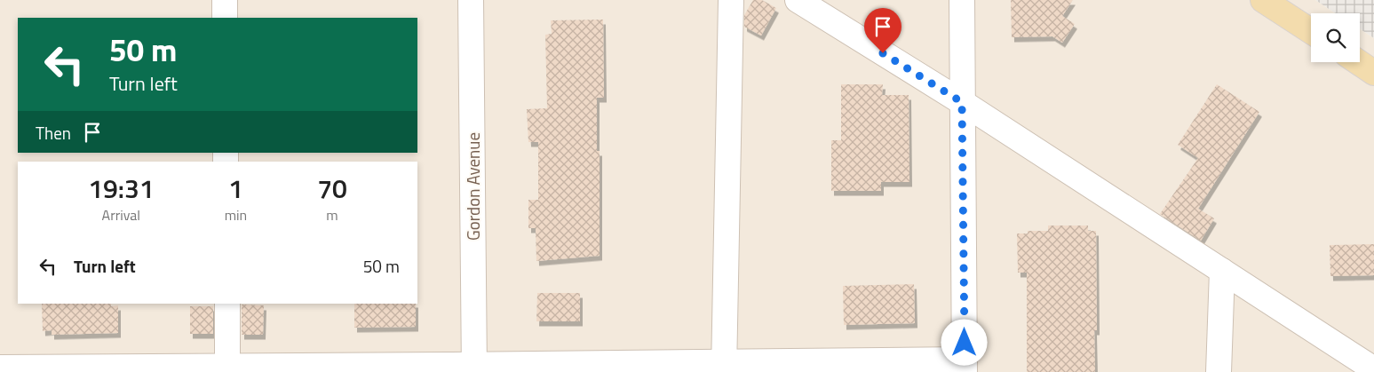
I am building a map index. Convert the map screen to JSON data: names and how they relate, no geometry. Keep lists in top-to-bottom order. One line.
{"streets":{"street":["Gordon Avenue"]},"page":{"turn":["50 m","Turn left"],"then":"Then","eta":["19:31","Arrival","1","min","70","m"],"list":[{"name":"Turn left","value":"50 m"}]}}
